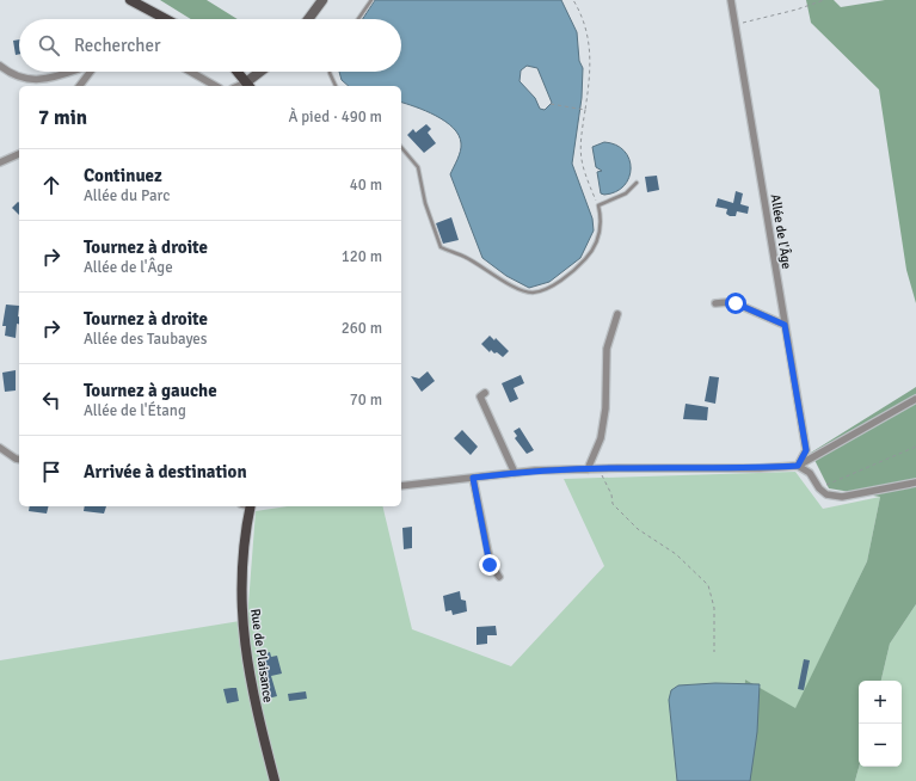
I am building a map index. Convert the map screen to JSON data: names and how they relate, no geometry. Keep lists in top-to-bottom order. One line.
{"streets":{"main road":["Rue de Plaisance"],"street":["Allée de l'Âge"]},"page":{"search":"Rechercher","heading":["7 min","À pied · 490 m"],"list":[["Continuez","Allée du Parc","40 m"],["Tournez à droite","Allée de l'Âge","120 m"],["Tournez à droite","Allée des Taubayes","260 m"],["Tournez à gauche","Allée de l'Étang","70 m"],"Arrivée à destination"],"map_buttons":["+","−"]}}
